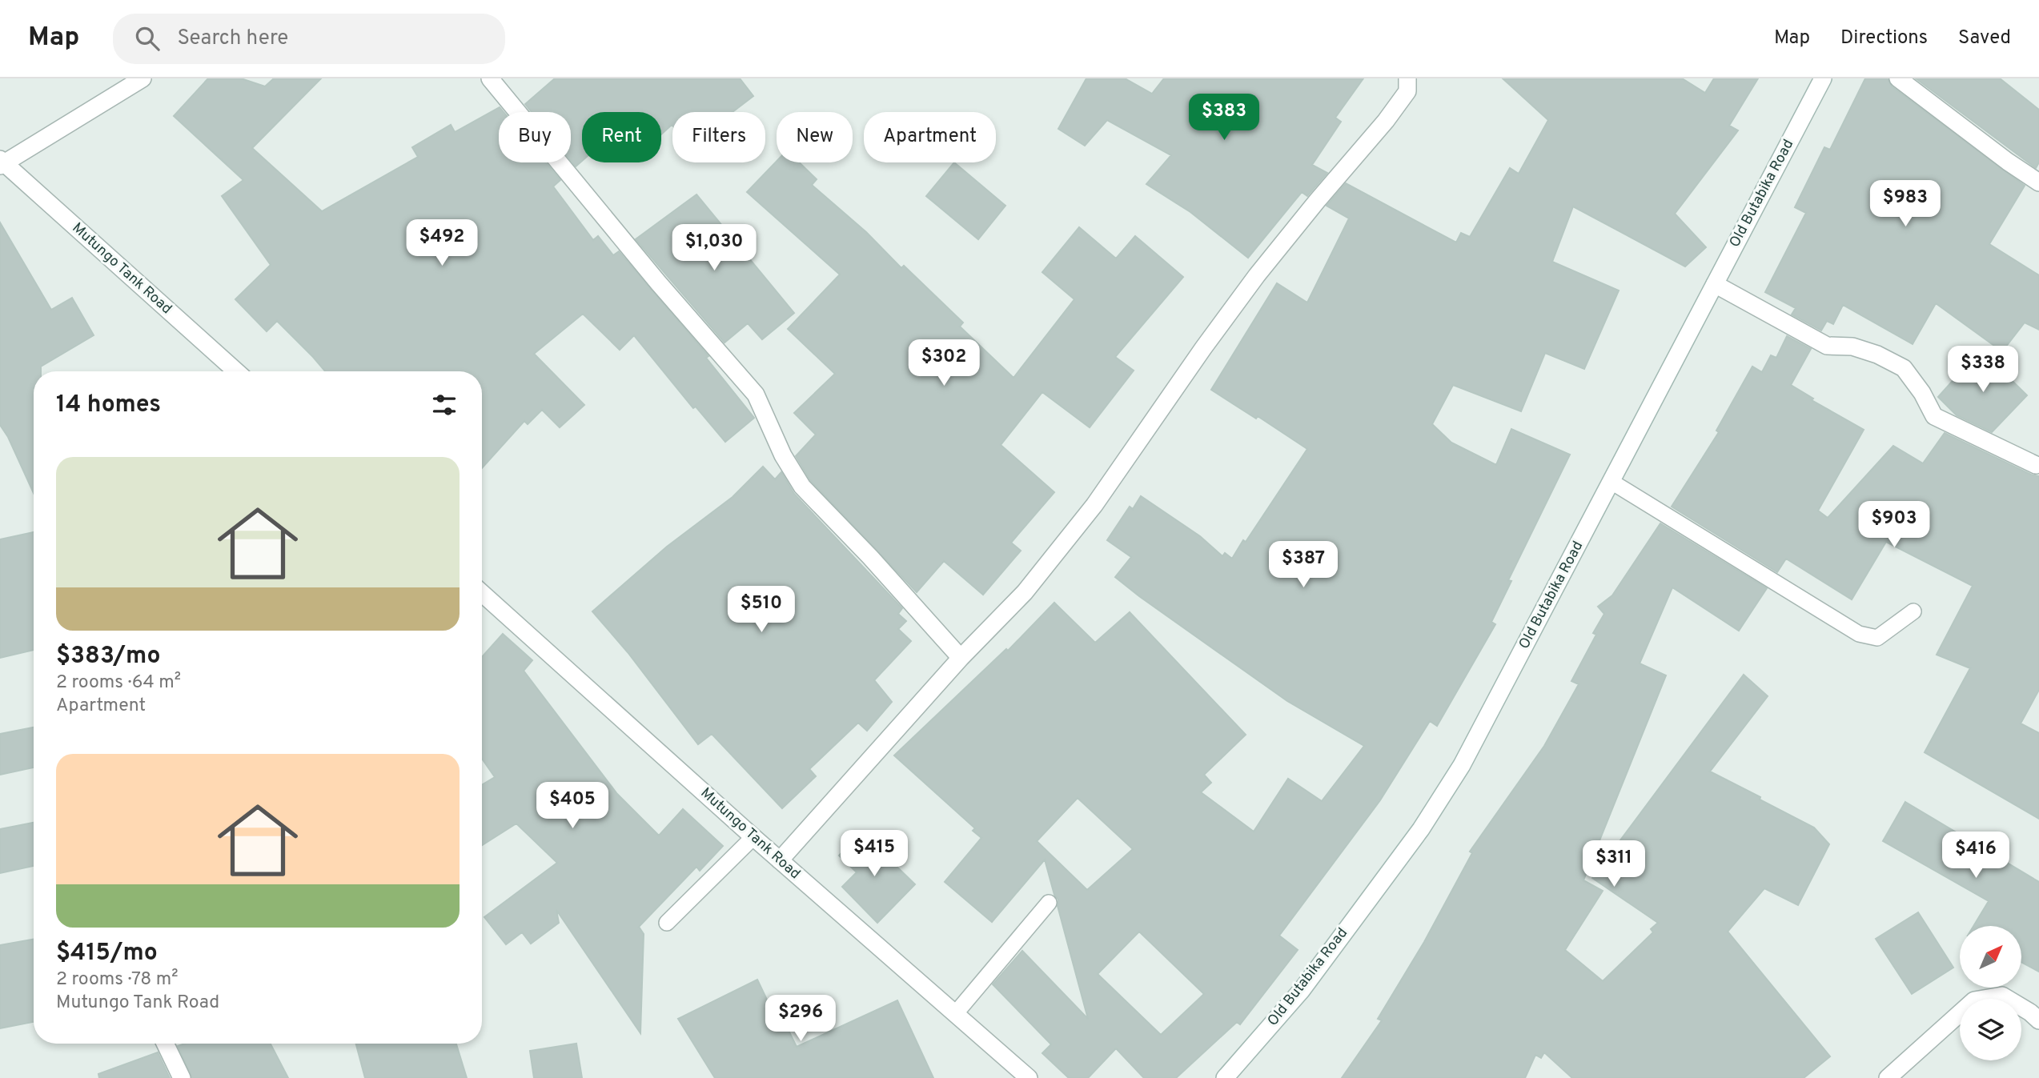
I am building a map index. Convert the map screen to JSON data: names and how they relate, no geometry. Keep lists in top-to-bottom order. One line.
{"streets":{"street":["Old Butabika Road","Mutungo Tank Road"]},"north":"top right","page":{"header":"Map","search":"Search here","nav":["Map","Directions","Saved"],"price":["$383","$983","$492","$1,030","$302","$338","$903","$387","$510","$405","$415","$416","$311","$296"],"chip":["Buy","Rent","Filters","New","Apartment"],"heading":"14 homes","list":[{"name":"$383/mo","note":"2 rooms · 64 m² · Apartment"},{"name":"$415/mo","note":"2 rooms · 78 m² · Mutungo Tank Road"}]}}
